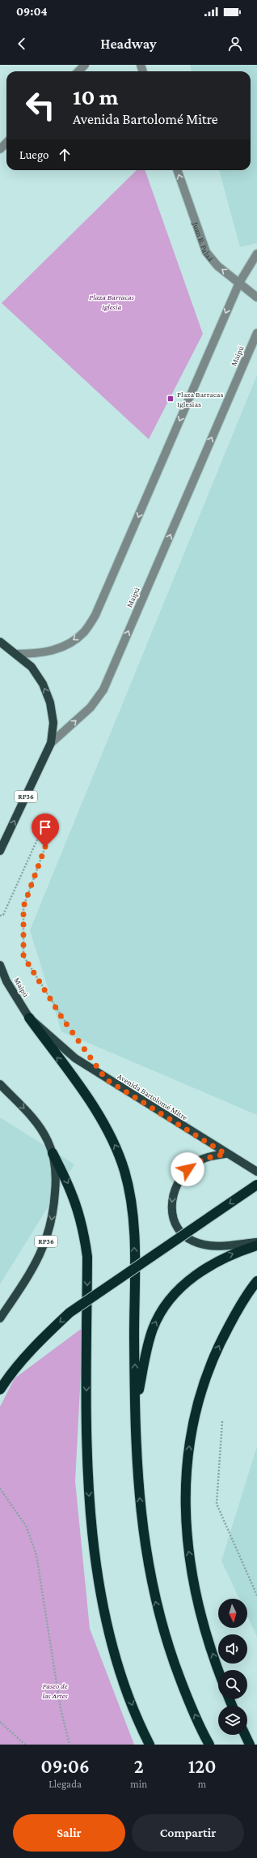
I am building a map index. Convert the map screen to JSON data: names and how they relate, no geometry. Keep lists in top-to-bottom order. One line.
{"streets":{"main road":["Maipú","RP36","Avenida Bartolomé Mitre"],"street":["Juan B. Palaá"]},"crossings":[["Maipú","RP36"],["Maipú","Avenida Bartolomé Mitre"]],"one_way":["Juan B. Palaá"],"parks":["Plaza Barracas Iglesia","Paseo de las Artes"],"places":{"transit":["Plaza Barracas Iglesias"]},"north":"bottom","page":{"status":"09:04","header":"Headway","turn":["10 m","Avenida Bartolomé Mitre"],"then":"Luego","eta":["09:06","Llegada","2","min","120","m"],"buttons":["Salir","Compartir"]}}
